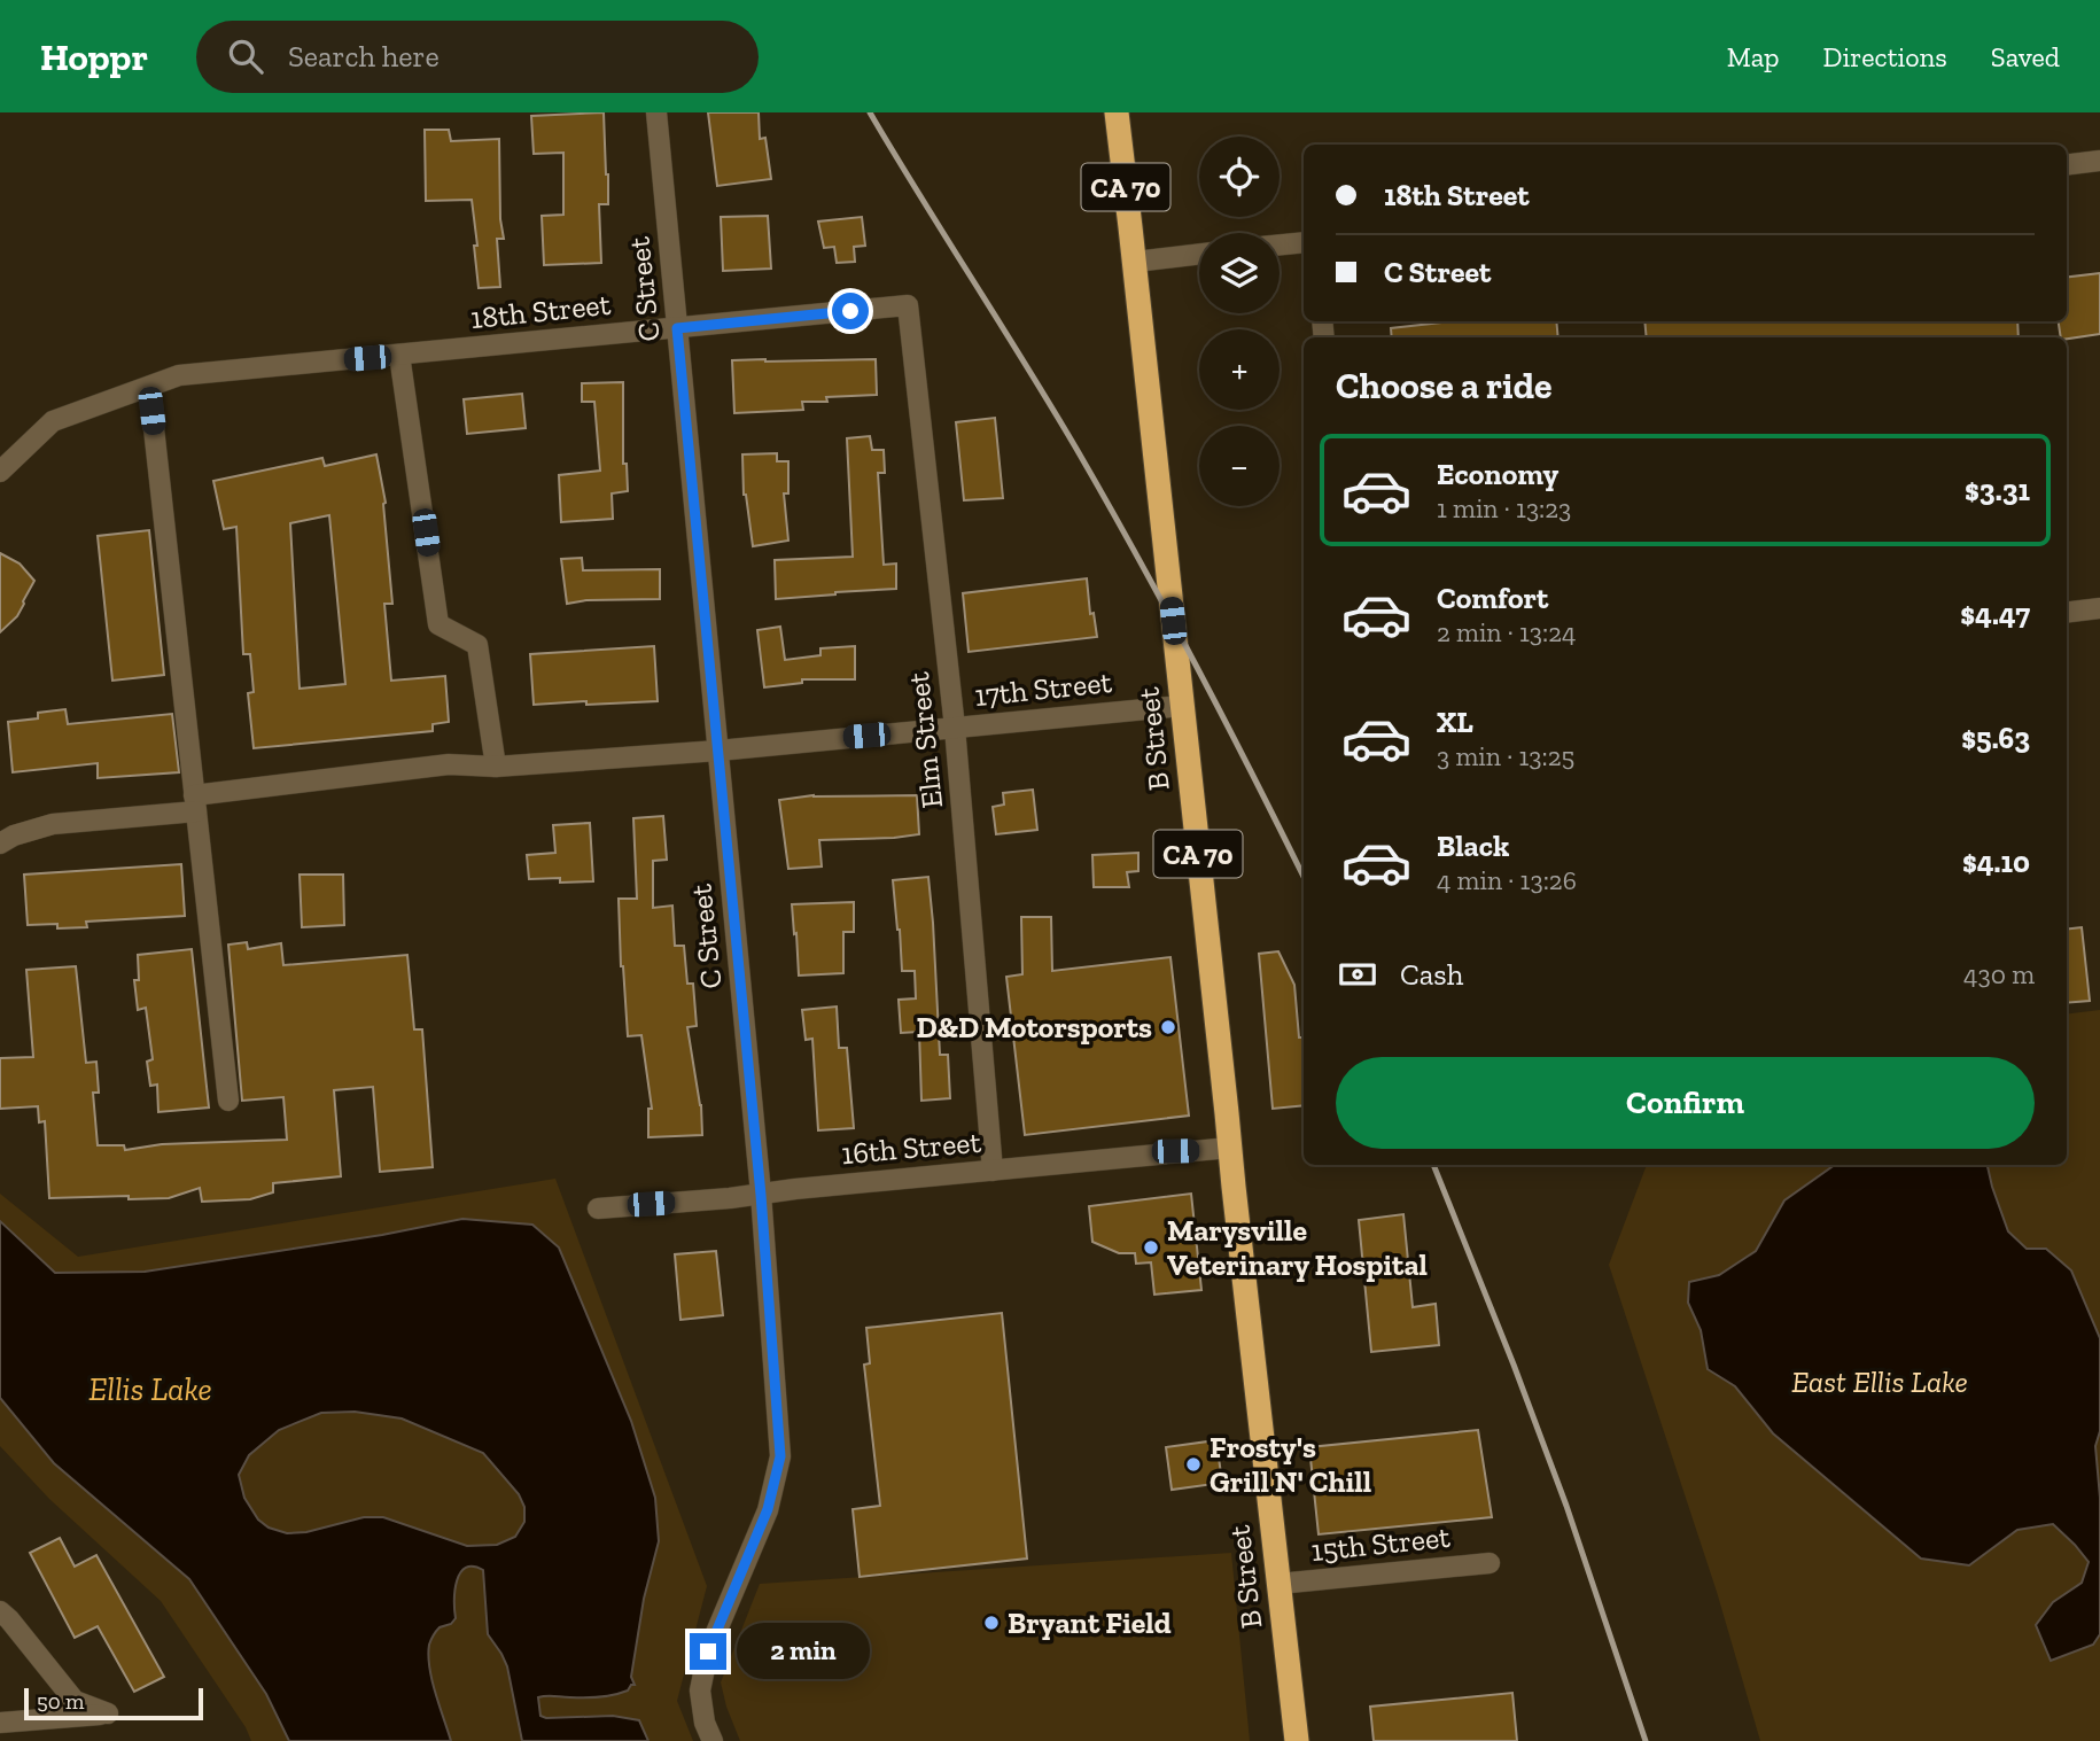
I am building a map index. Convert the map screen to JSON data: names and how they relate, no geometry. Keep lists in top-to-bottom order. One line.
{"streets":{"highway":["CA 70","B Street"],"street":["C Street","18th Street","17th Street","Elm Street","16th Street","15th Street"]},"crossings":[["C Street","18th Street"],["C Street","17th Street"],["C Street","16th Street"],["18th Street","Elm Street"],["17th Street","B Street"],["17th Street","Elm Street"],["B Street","16th Street"],["B Street","15th Street"],["Elm Street","16th Street"]],"water":["Ellis Lake"],"parks":["East Ellis Lake"],"places":["D&D Motorsports","Marysville Veterinary Hospital","Frosty's Grill N' Chill","Bryant Field"],"scale_bar":"50 m","page":{"header":"Hoppr","search":"Search here","nav":["Map","Directions","Saved"],"map_buttons":["+","−"],"banner":["18th Street","C Street"],"heading":"Choose a ride","list":[{"name":"Economy","note":"1 min · 13:23","value":"$3.31"},{"name":"Comfort","note":"2 min · 13:24","value":"$4.47"},{"name":"XL","note":"3 min · 13:25","value":"$5.63"},{"name":"Black","note":"4 min · 13:26","value":"$4.10"}],"pay":["Cash","430 m"],"buttons":"Confirm","bubble":"2 min","scale":"50 m"}}
